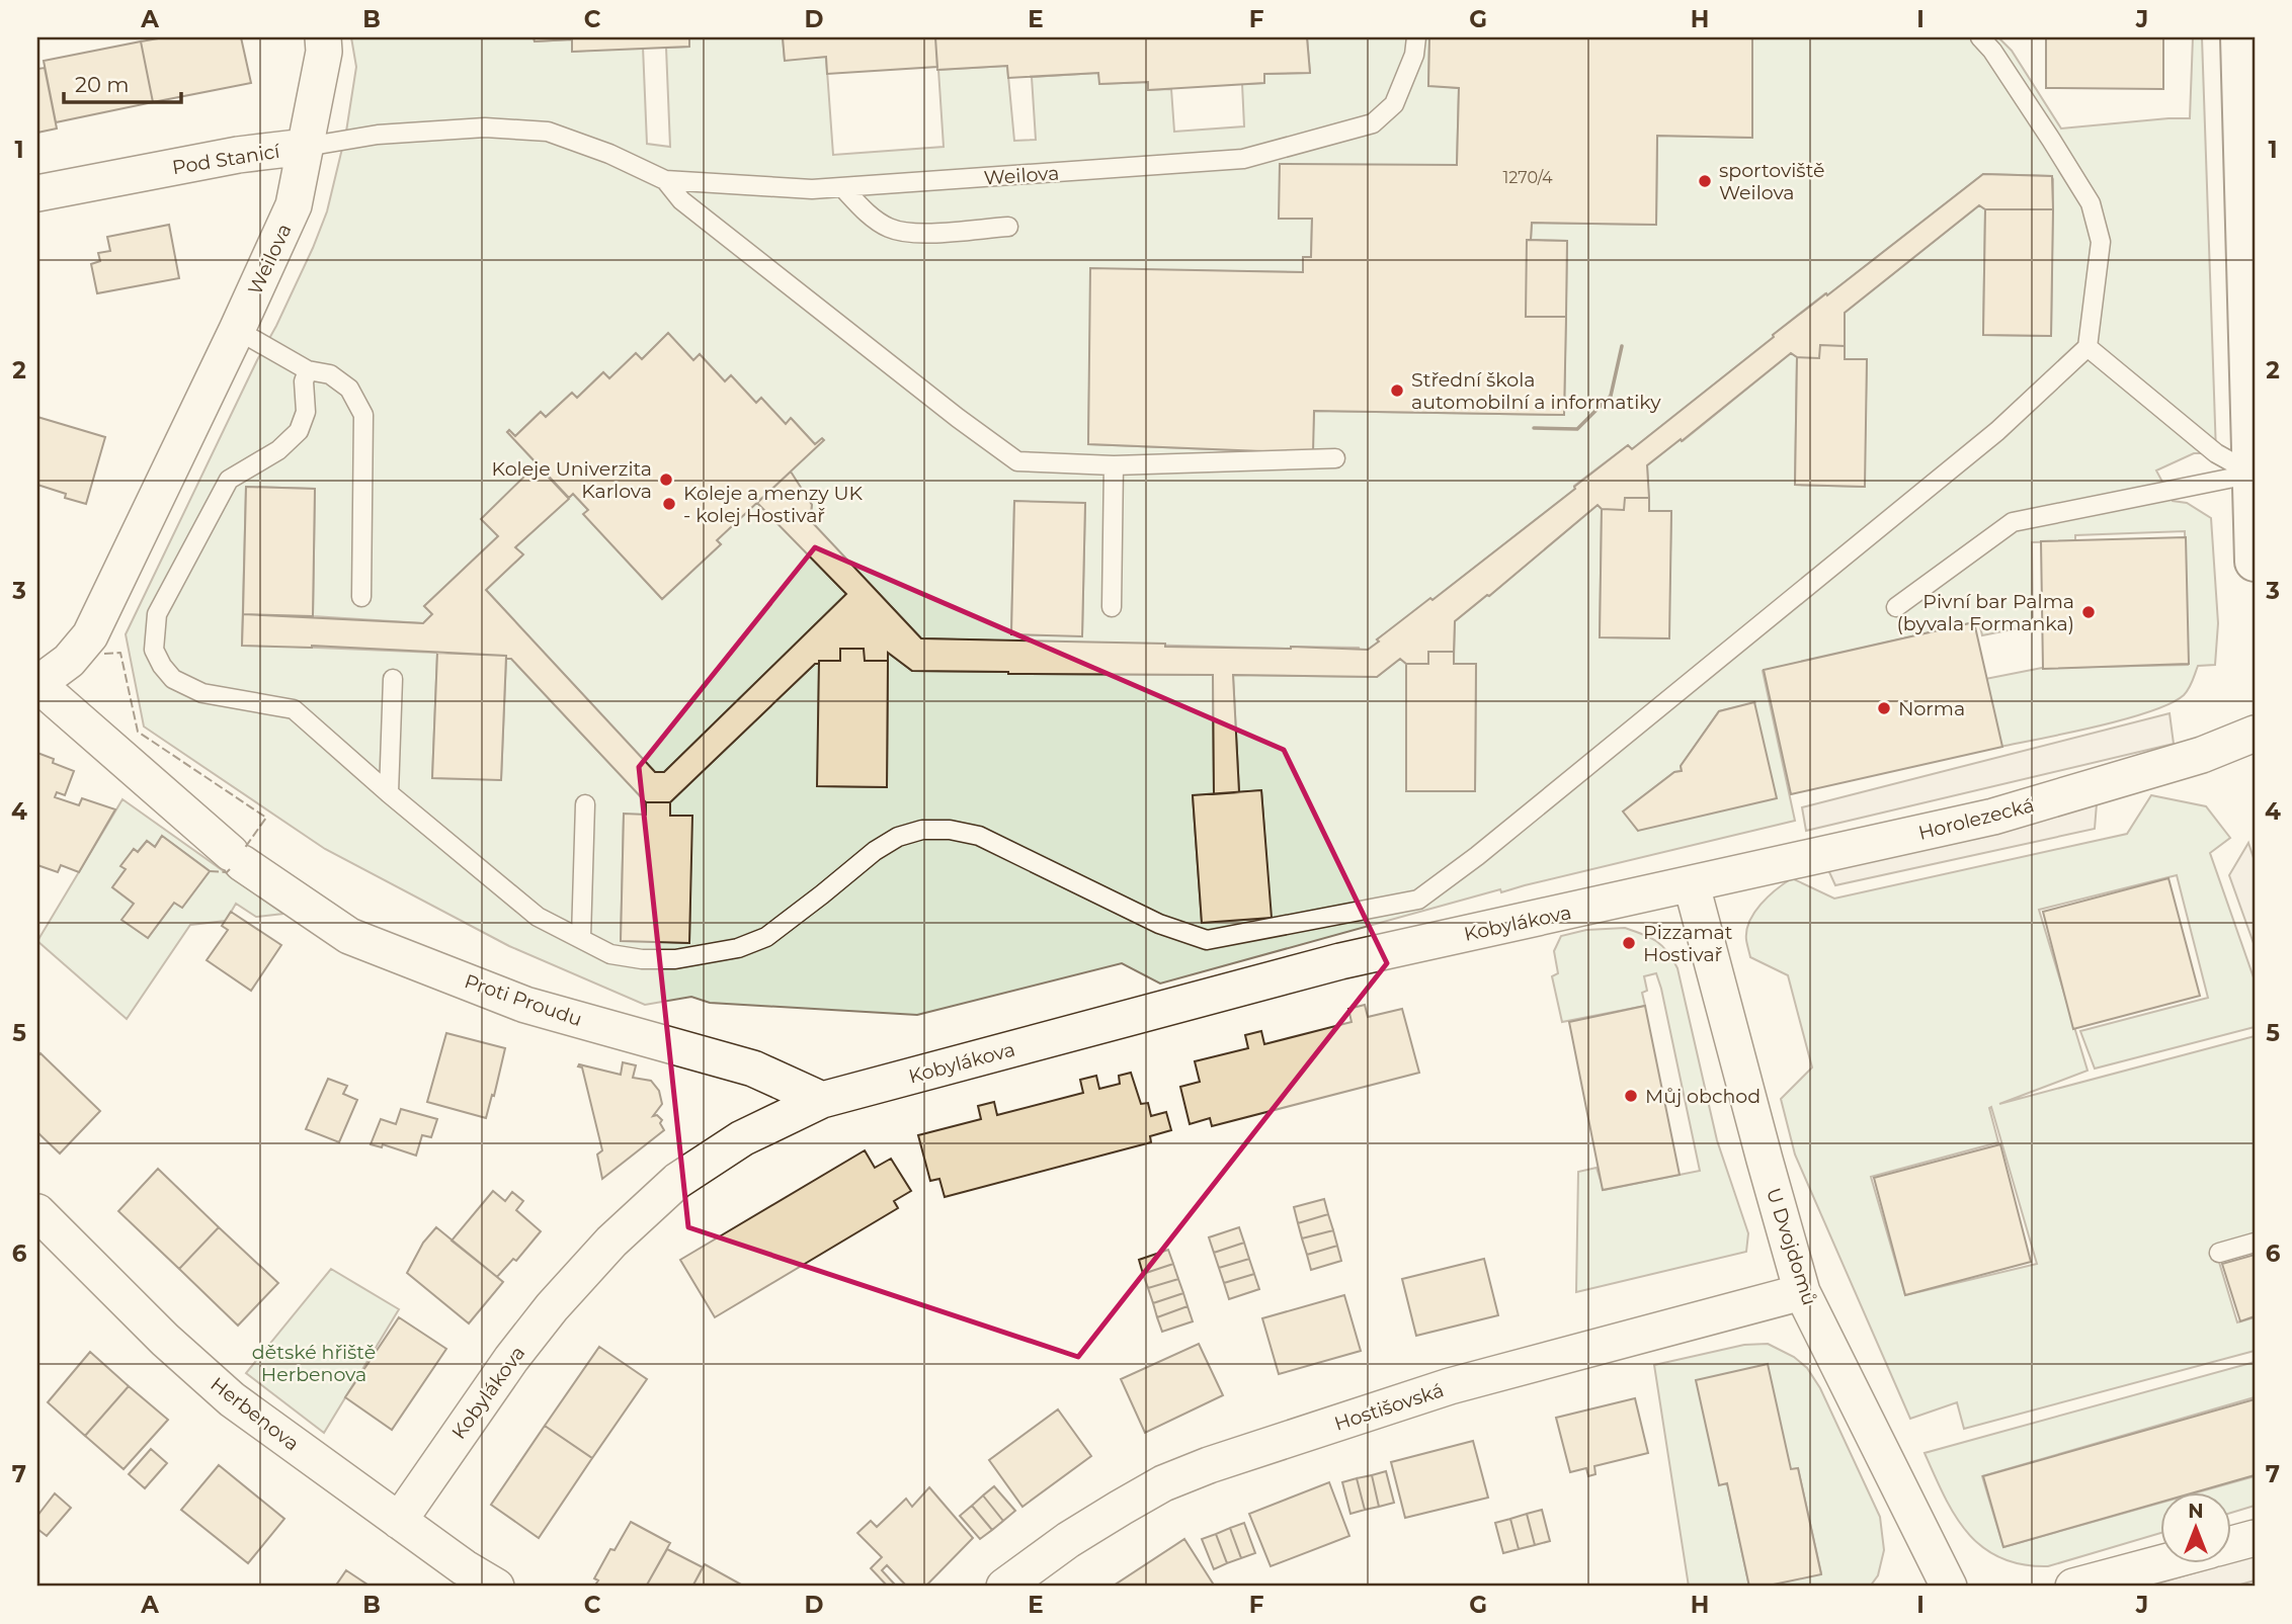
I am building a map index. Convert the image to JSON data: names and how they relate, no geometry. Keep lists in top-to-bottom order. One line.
{"streets":{"street":["Pod Stanicí","Weilova","Horolezecká","Kobylákova","Proti Proudu","U Dvojdomů","Hostišovská","Herbenova"]},"crossings":[["Pod Stanicí","Weilova"],["Weilova","Proti Proudu"],["Horolezecká","Kobylákova"],["Horolezecká","U Dvojdomů"],["Kobylákova","Proti Proudu"],["Kobylákova","U Dvojdomů"],["Kobylákova","Herbenova"],["U Dvojdomů","Hostišovská"]],"parks":["dětské hřiště Herbenova"],"places":["sportoviště Weilova","Střední škola automobilní a informatiky","Koleje Univerzita Karlova","Koleje a menzy UK - kolej Hostivař","Pivní bar Palma (byvala Formanka)","Norma","Pizzamat Hostivař","Můj obchod"],"house_numbers":["1270/4"],"scale_bar":"20 m","north":"top","grid":{"columns":["A","B","C","D","E","F","G","H","I","J"],"rows":["1","2","3","4","5","6","7"]}}
